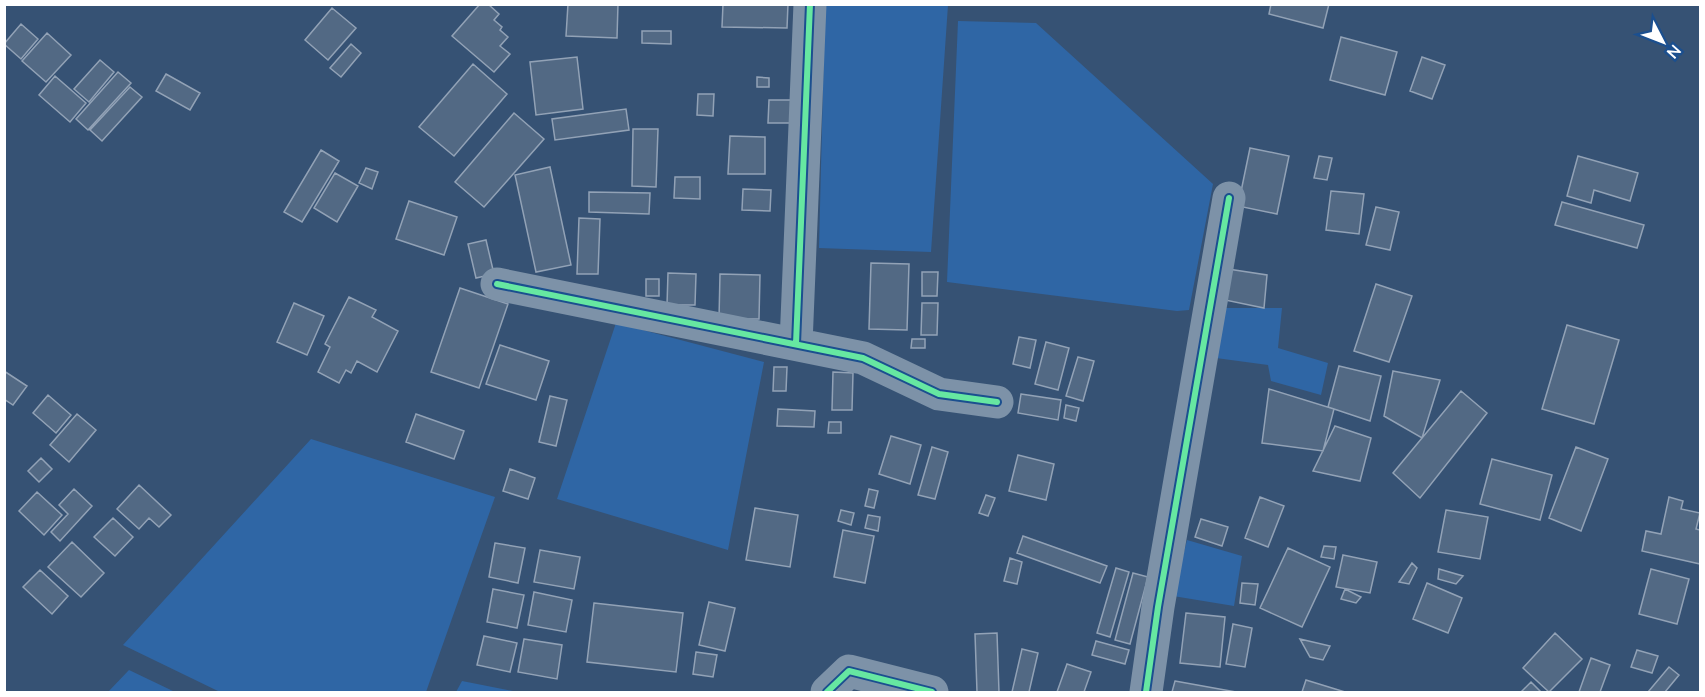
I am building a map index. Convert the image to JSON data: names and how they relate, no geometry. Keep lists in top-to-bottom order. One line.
{"north":"bottom right"}
